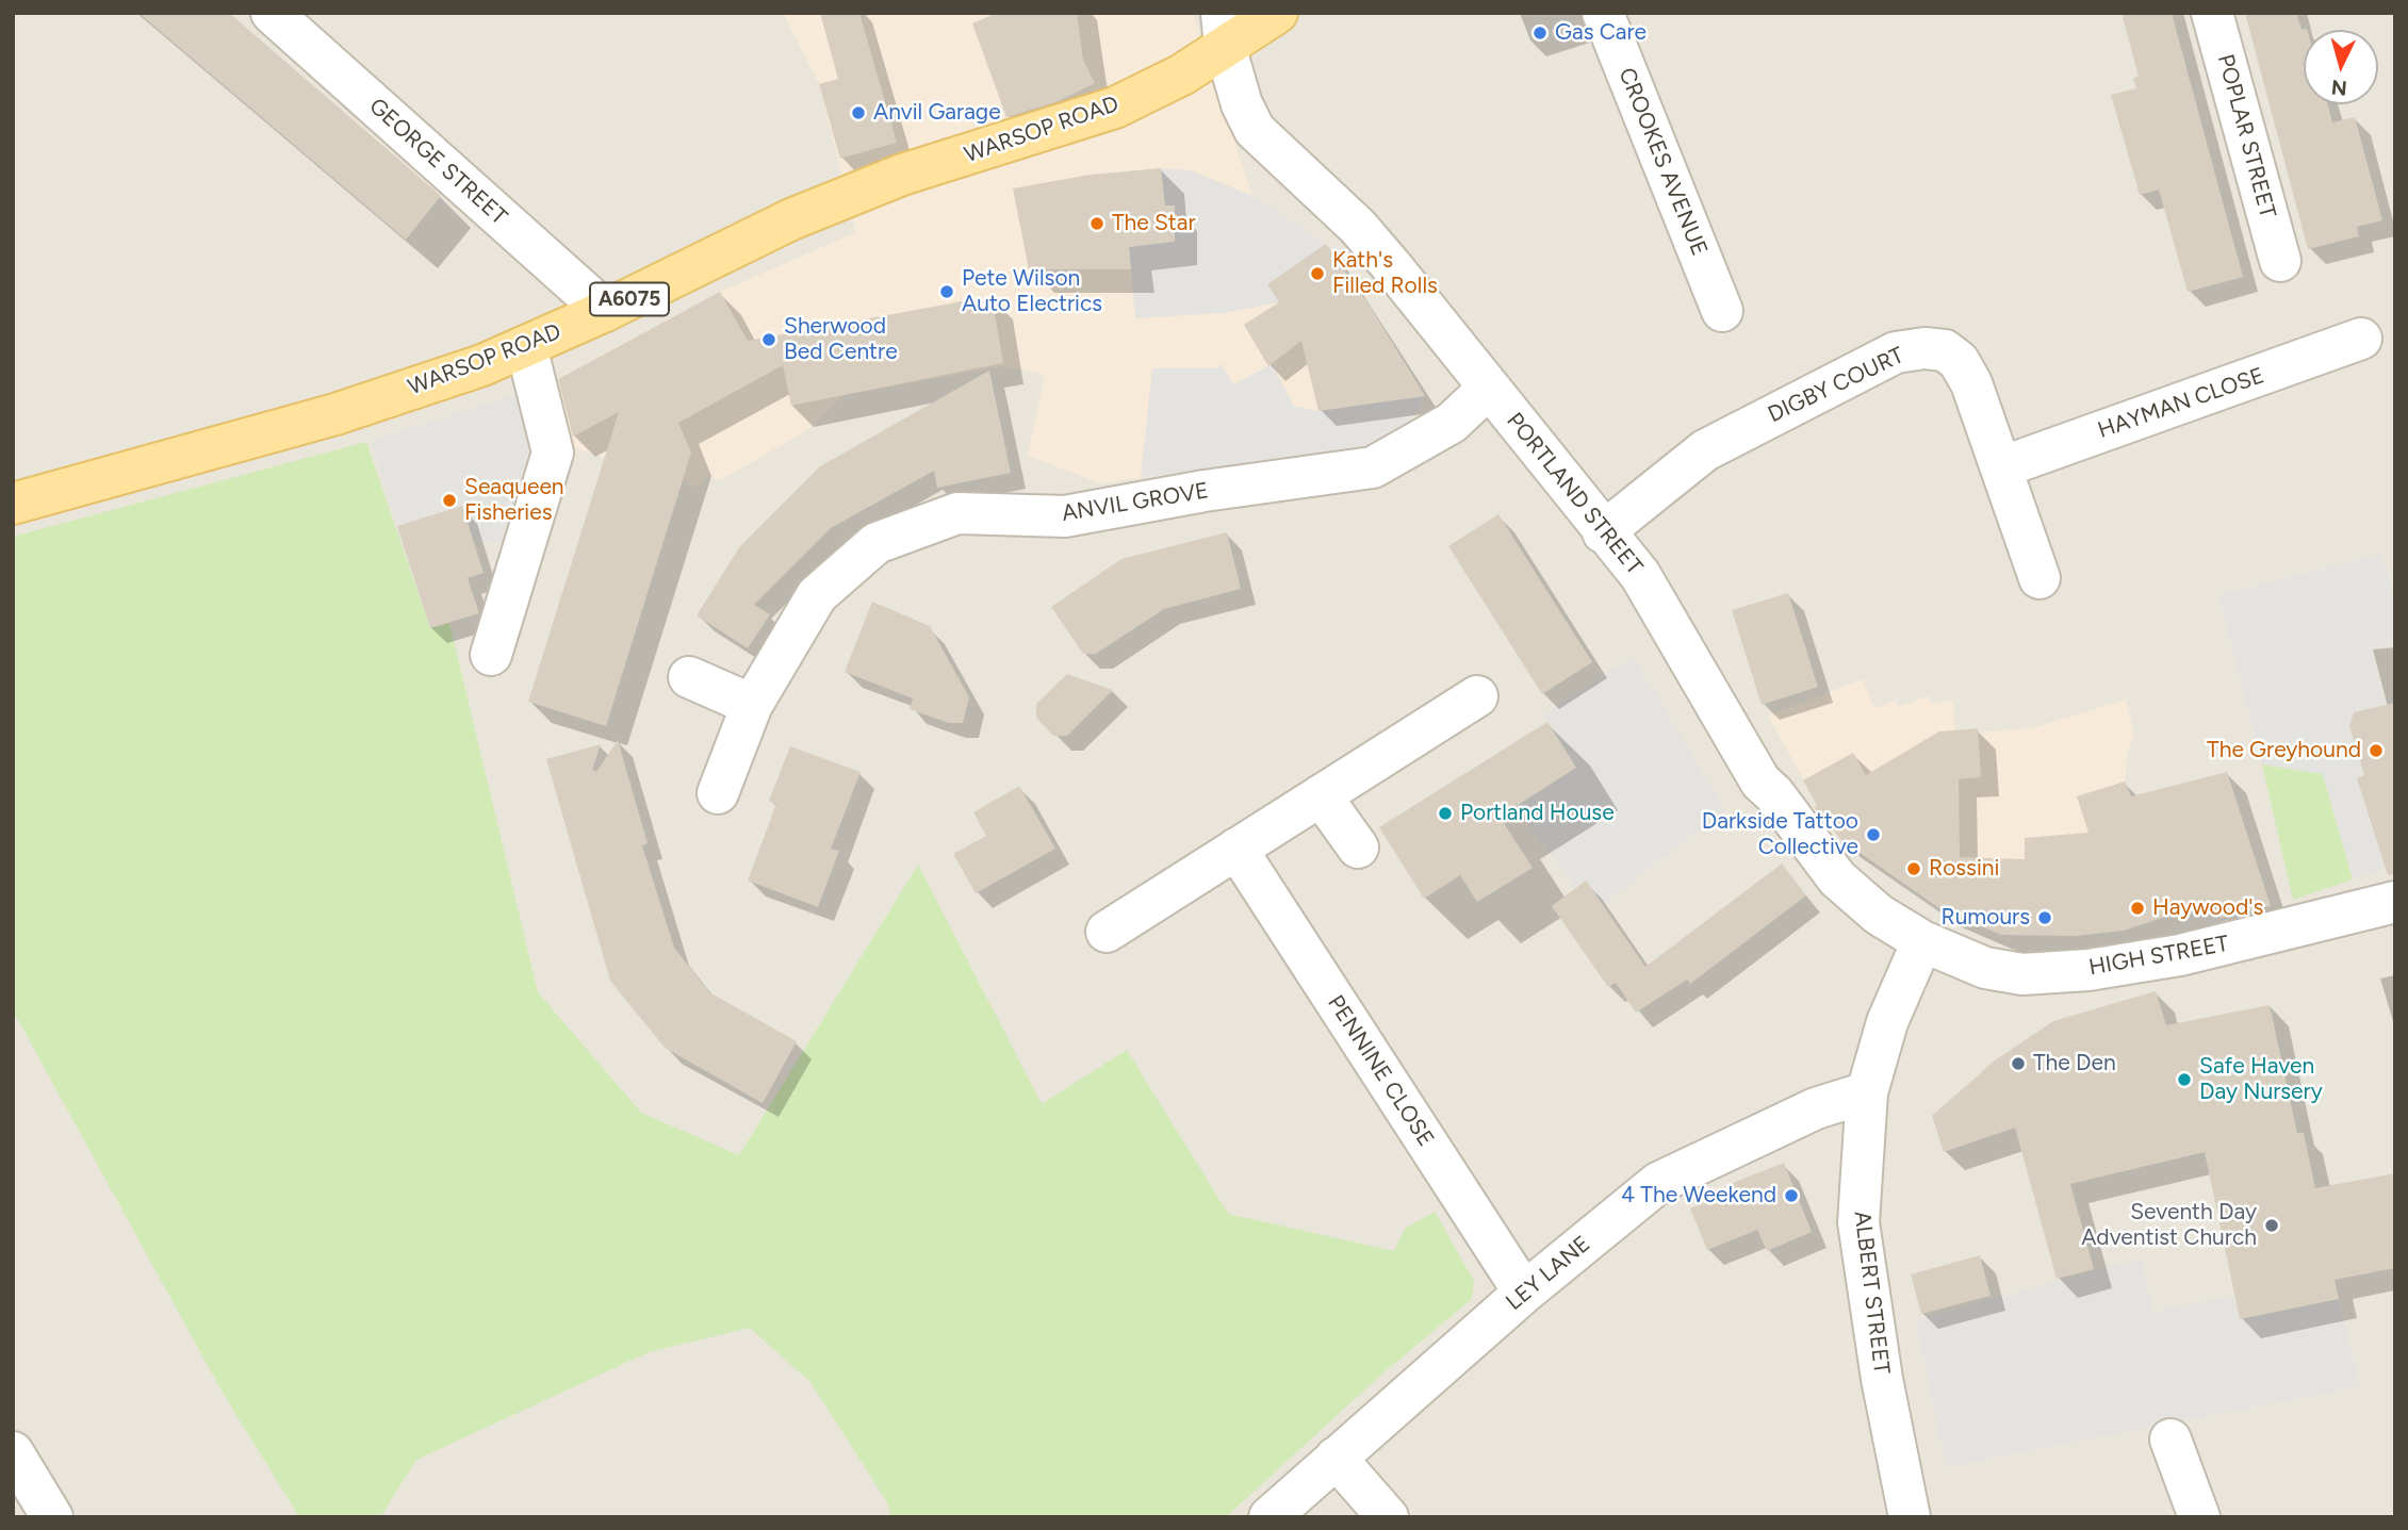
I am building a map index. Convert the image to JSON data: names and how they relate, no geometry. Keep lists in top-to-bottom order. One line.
{"streets":{"main road":["WARSOP ROAD","A6075"],"street":["POPLAR STREET","GEORGE STREET","CROOKES AVENUE","DIGBY COURT","HAYMAN CLOSE","PORTLAND STREET","ANVIL GROVE","HIGH STREET","PENNINE CLOSE","LEY LANE","ALBERT STREET"]},"crossings":[["WARSOP ROAD","GEORGE STREET"],["WARSOP ROAD","A6075"],["WARSOP ROAD","PORTLAND STREET"],["A6075","PORTLAND STREET"],["DIGBY COURT","HAYMAN CLOSE"],["DIGBY COURT","PORTLAND STREET"],["PORTLAND STREET","ANVIL GROVE"],["PORTLAND STREET","HIGH STREET"],["PORTLAND STREET","ALBERT STREET"],["HIGH STREET","ALBERT STREET"],["PENNINE CLOSE","LEY LANE"],["LEY LANE","ALBERT STREET"]],"places":["Gas Care","Anvil Garage","The Star","Kath's Filled Rolls","Pete Wilson Auto Electrics","Sherwood Bed Centre","Seaqueen Fisheries","The Greyhound","Portland House","Darkside Tattoo Collective","Rossini","Haywood's","Rumours","The Den","Safe Haven Day Nursery","4 The Weekend","Seventh Day Adventist Church"],"north":"bottom"}
